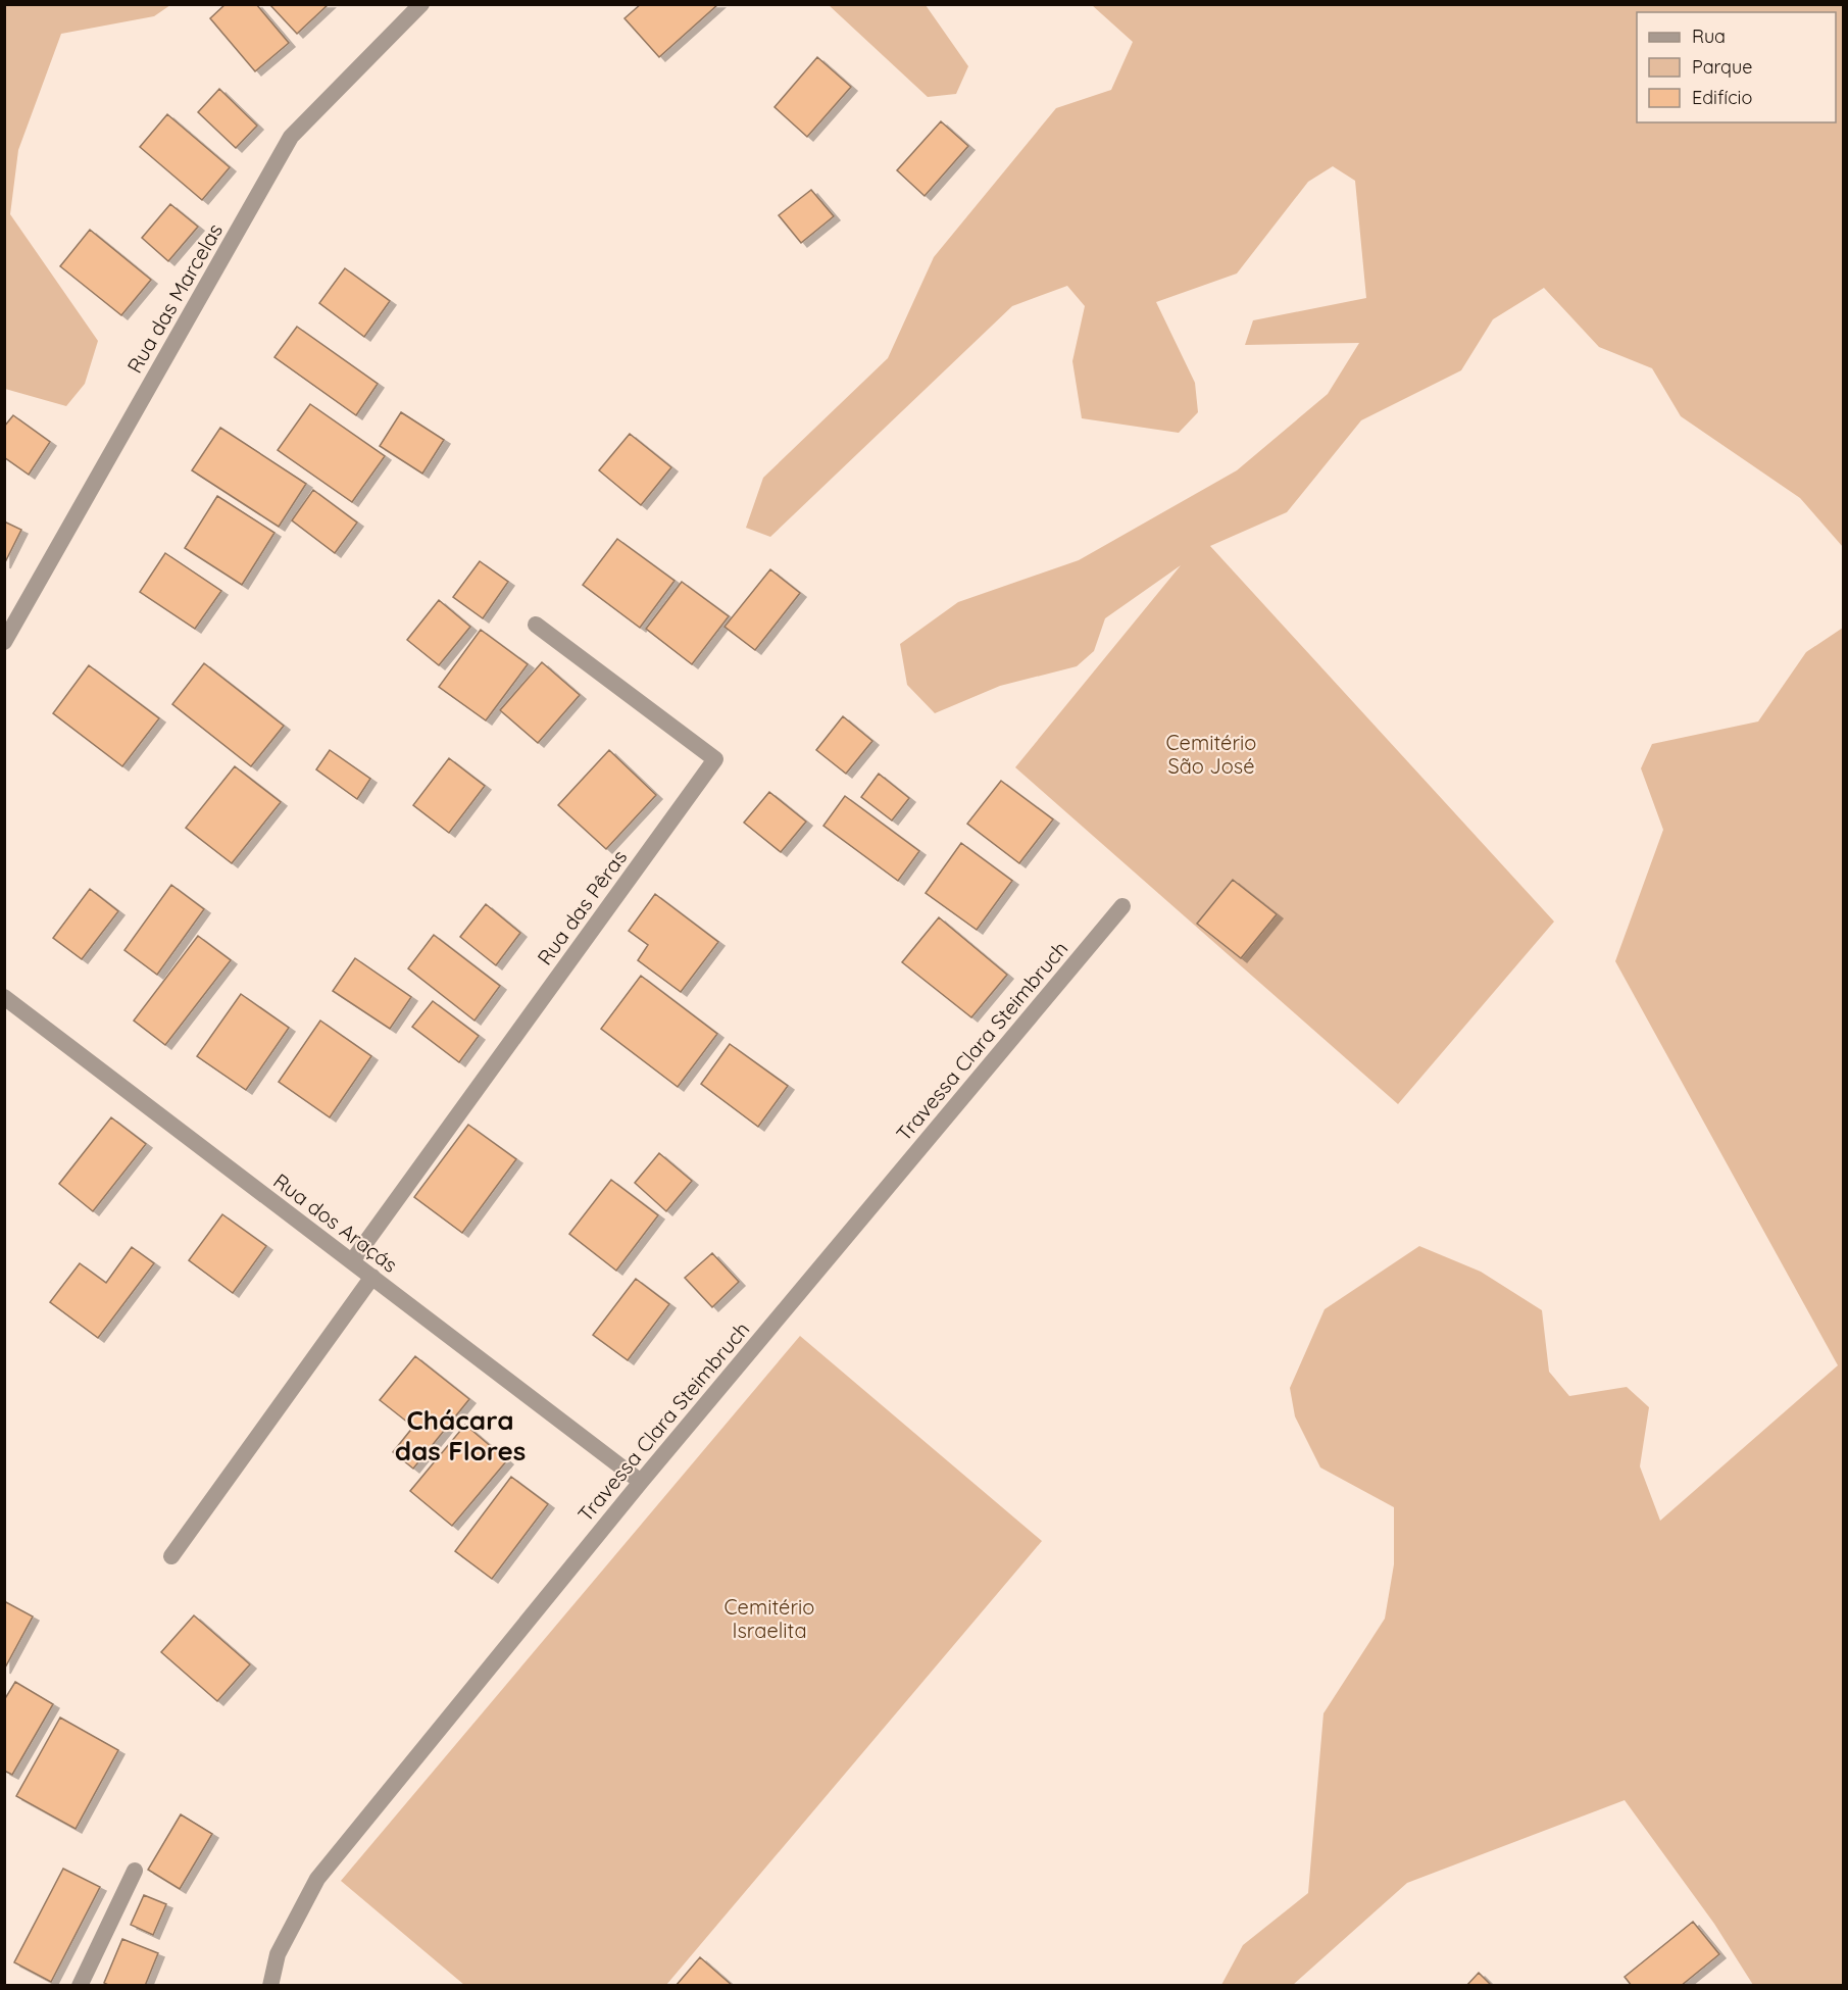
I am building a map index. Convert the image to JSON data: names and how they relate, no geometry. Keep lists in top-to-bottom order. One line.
{"streets":{"street":["Rua das Marcelas","Rua das Pêras","Travessa Clara Steimbruch","Rua dos Araçás"]},"crossings":[["Rua das Pêras","Rua dos Araçás"],["Travessa Clara Steimbruch","Rua dos Araçás"]],"districts":["Chácara das Flores"],"parks":["Cemitério São José","Cemitério Israelita"],"legend":["Rua","Parque","Edifício"]}
